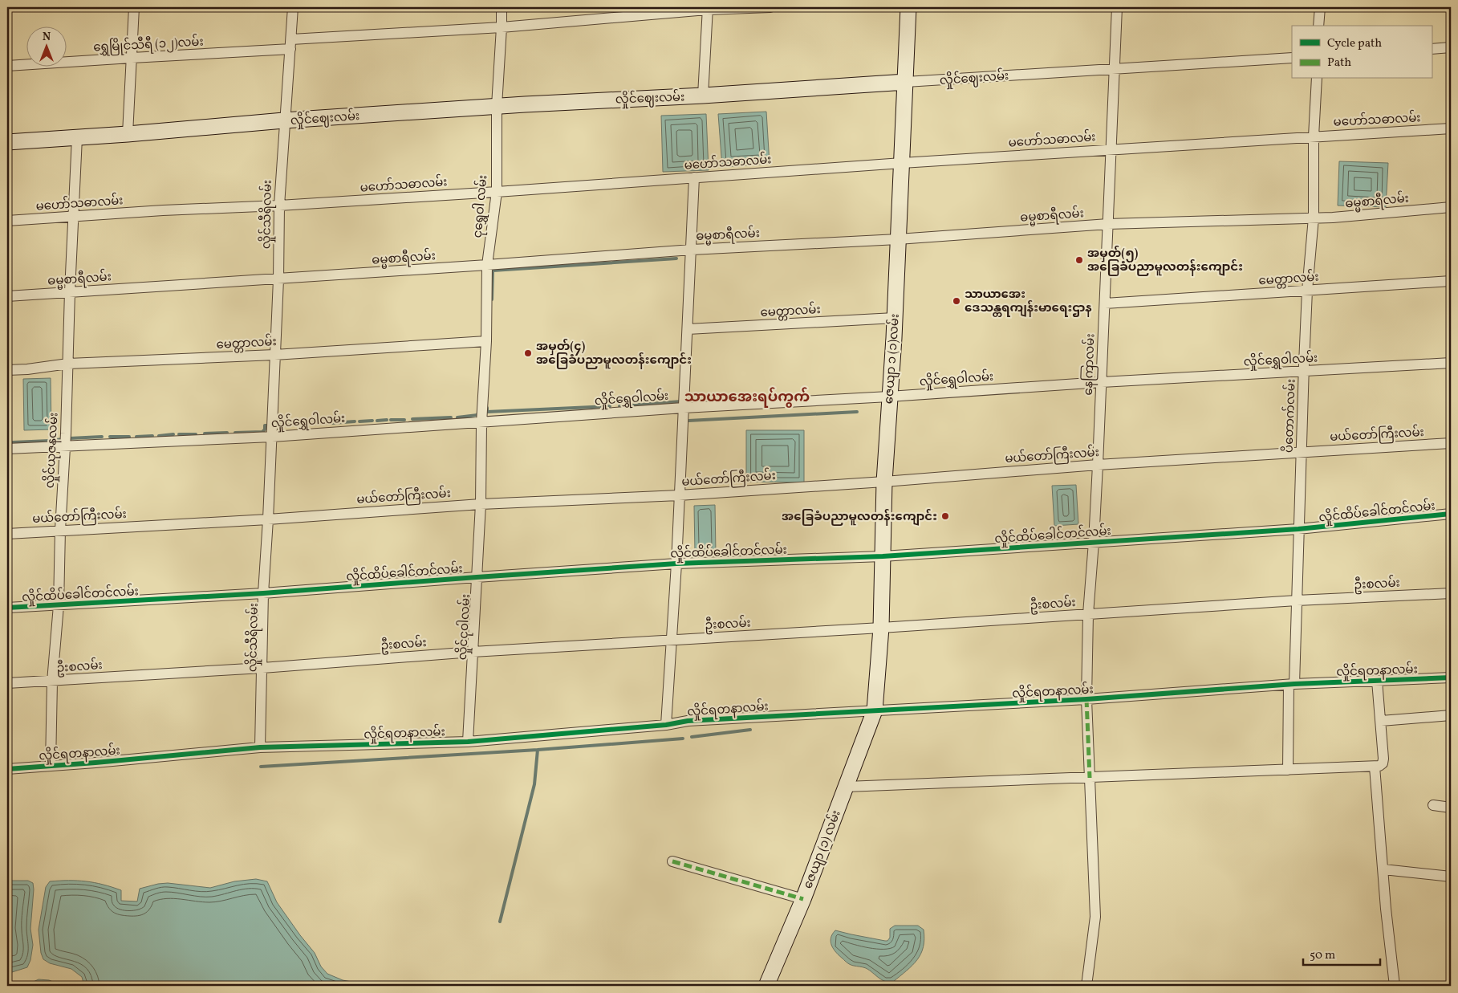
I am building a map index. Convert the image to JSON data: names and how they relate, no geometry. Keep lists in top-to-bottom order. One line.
{"streets":{"street":["ရွှေမြိုင်သီရီ (၁၂)လမ်း","လှိုင်ဈေးလမ်း","မဟော်သဓာလမ်း","ဓမ္မစာရီလမ်း","ငုရွှေဝါ လမ်း","လှိုင်သီရိလမ်း","မေတ္တာလမ်း","ဇေယျာ ၁ (၁)လမ်း","လှိုင်ရွှေဝါလမ်း","နေကြာလမ်း","ပိတောက်လမ်း","မယ်တော်ကြီးလမ်း","လှိုင်ယုဇနလမ်း","လှိုင်ထိပ်ခေါင်တင်လမ်း","ဦးစလမ်း","လှိုင်ငုဝါလမ်း","လှိုင်ရတနာလမ်း","ဇေယျာ (၁) လမ်း"]},"crossings":[["ရွှေမြိုင်သီရီ (၁၂)လမ်း","ငုရွှေဝါ လမ်း"],["ရွှေမြိုင်သီရီ (၁၂)လမ်း","လှိုင်သီရိလမ်း"],["လှိုင်ဈေးလမ်း","ငုရွှေဝါ လမ်း"],["လှိုင်ဈေးလမ်း","လှိုင်သီရိလမ်း"],["လှိုင်ဈေးလမ်း","ဇေယျာ ၁ (၁)လမ်း"],["လှိုင်ဈေးလမ်း","နေကြာလမ်း"],["လှိုင်ဈေးလမ်း","လှိုင်ယုဇနလမ်း"],["မဟော်သဓာလမ်း","ငုရွှေဝါ လမ်း"],["မဟော်သဓာလမ်း","လှိုင်သီရိလမ်း"],["မဟော်သဓာလမ်း","ဇေယျာ ၁ (၁)လမ်း"],["မဟော်သဓာလမ်း","နေကြာလမ်း"],["မဟော်သဓာလမ်း","ပိတောက်လမ်း"],["မဟော်သဓာလမ်း","လှိုင်ယုဇနလမ်း"],["ဓမ္မစာရီလမ်း","ငုရွှေဝါ လမ်း"],["ဓမ္မစာရီလမ်း","လှိုင်သီရိလမ်း"],["ဓမ္မစာရီလမ်း","ဇေယျာ ၁ (၁)လမ်း"],["ဓမ္မစာရီလမ်း","နေကြာလမ်း"],["ဓမ္မစာရီလမ်း","ပိတောက်လမ်း"],["ဓမ္မစာရီလမ်း","လှိုင်ယုဇနလမ်း"],["ငုရွှေဝါ လမ်း","မေတ္တာလမ်း"],["ငုရွှေဝါ လမ်း","လှိုင်ရွှေဝါလမ်း"],["ငုရွှေဝါ လမ်း","လှိုင်ငုဝါလမ်း"],["လှိုင်သီရိလမ်း","မေတ္တာလမ်း"],["လှိုင်သီရိလမ်း","လှိုင်ရွှေဝါလမ်း"],["လှိုင်သီရိလမ်း","မယ်တော်ကြီးလမ်း"],["လှိုင်သီရိလမ်း","လှိုင်ထိပ်ခေါင်တင်လမ်း"],["လှိုင်သီရိလမ်း","ဦးစလမ်း"],["လှိုင်သီရိလမ်း","လှိုင်ရတနာလမ်း"],["မေတ္တာလမ်း","ဇေယျာ ၁ (၁)လမ်း"],["မေတ္တာလမ်း","နေကြာလမ်း"],["မေတ္တာလမ်း","ပိတောက်လမ်း"],["မေတ္တာလမ်း","လှိုင်ယုဇနလမ်း"],["ဇေယျာ ၁ (၁)လမ်း","လှိုင်ရွှေဝါလမ်း"],["ဇေယျာ ၁ (၁)လမ်း","မယ်တော်ကြီးလမ်း"],["ဇေယျာ ၁ (၁)လမ်း","လှိုင်ထိပ်ခေါင်တင်လမ်း"],["ဇေယျာ ၁ (၁)လမ်း","ဦးစလမ်း"],["ဇေယျာ ၁ (၁)လမ်း","လှိုင်ရတနာလမ်း"],["ဇေယျာ ၁ (၁)လမ်း","ဇေယျာ (၁) လမ်း"],["လှိုင်ရွှေဝါလမ်း","နေကြာလမ်း"],["လှိုင်ရွှေဝါလမ်း","ပိတောက်လမ်း"],["လှိုင်ရွှေဝါလမ်း","လှိုင်ယုဇနလမ်း"],["လှိုင်ရွှေဝါလမ်း","လှိုင်ငုဝါလမ်း"],["နေကြာလမ်း","မယ်တော်ကြီးလမ်း"],["နေကြာလမ်း","လှိုင်ထိပ်ခေါင်တင်လမ်း"],["နေကြာလမ်း","ဦးစလမ်း"],["နေကြာလမ်း","လှိုင်ရတနာလမ်း"],["ပိတောက်လမ်း","မယ်တော်ကြီးလမ်း"],["ပိတောက်လမ်း","လှိုင်ထိပ်ခေါင်တင်လမ်း"],["ပိတောက်လမ်း","ဦးစလမ်း"],["ပိတောက်လမ်း","လှိုင်ရတနာလမ်း"],["မယ်တော်ကြီးလမ်း","လှိုင်ယုဇနလမ်း"],["မယ်တော်ကြီးလမ်း","လှိုင်ငုဝါလမ်း"],["လှိုင်ယုဇနလမ်း","လှိုင်ထိပ်ခေါင်တင်လမ်း"],["လှိုင်ယုဇနလမ်း","ဦးစလမ်း"],["လှိုင်ယုဇနလမ်း","လှိုင်ရတနာလမ်း"],["လှိုင်ထိပ်ခေါင်တင်လမ်း","လှိုင်ငုဝါလမ်း"],["ဦးစလမ်း","လှိုင်ငုဝါလမ်း"],["လှိုင်ငုဝါလမ်း","လှိုင်ရတနာလမ်း"],["လှိုင်ရတနာလမ်း","ဇေယျာ (၁) လမ်း"]],"districts":["သာယာအေးရပ်ကွက်"],"places":["အမှတ်(၅) အခြေခံပညာမူလတန်းကျောင်း","သာယာအေး ဒေသန္တရကျန်းမာရေးဌာန","အမှတ်(၄) အခြေခံပညာမူလတန်းကျောင်း","အခြေခံပညာမူလတန်းကျောင်း"],"legend":["Cycle path","Path"],"scale_bar":"50 m","north":"top"}
